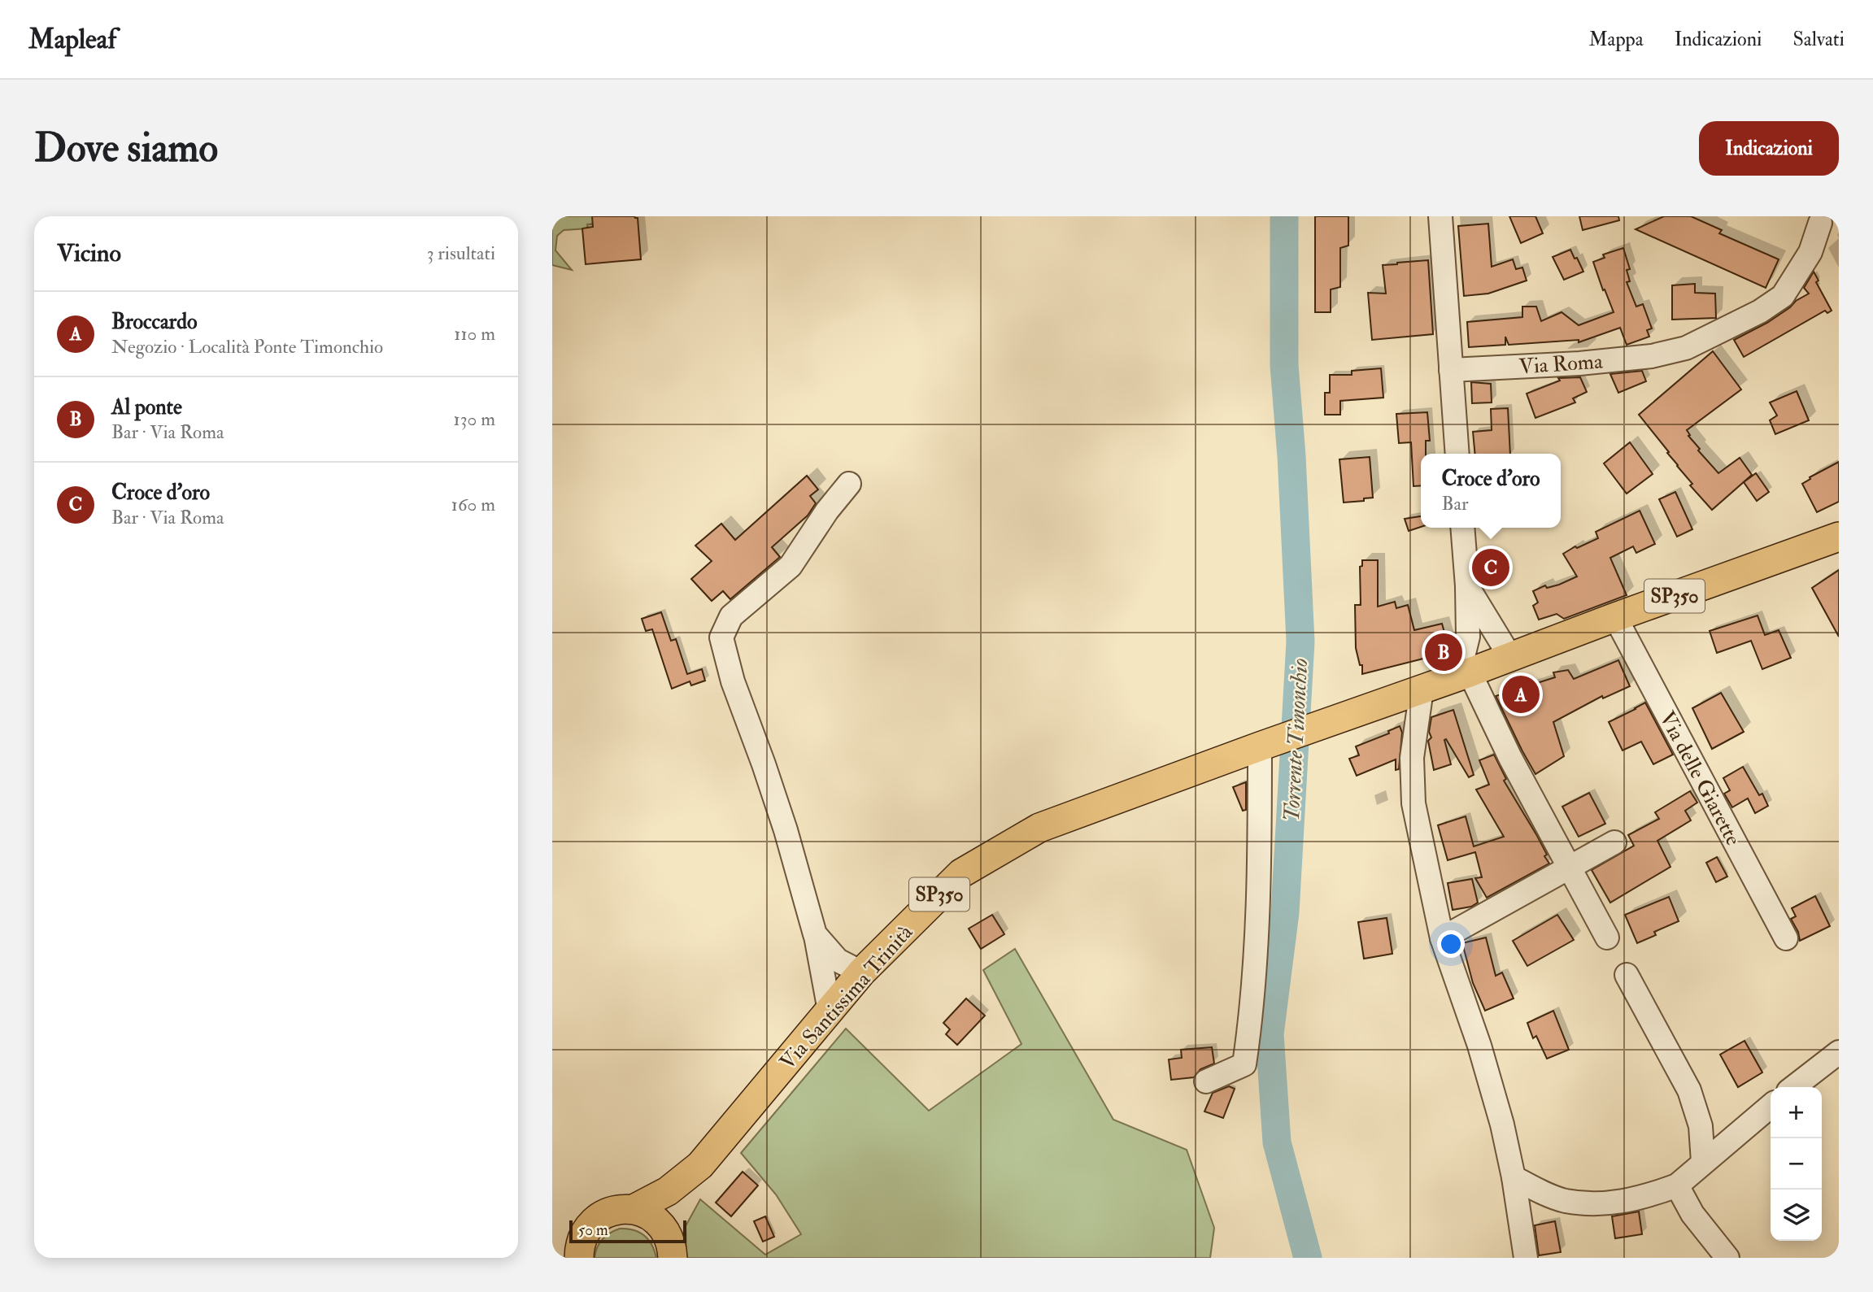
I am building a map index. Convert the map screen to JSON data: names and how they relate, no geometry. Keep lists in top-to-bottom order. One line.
{"streets":{"main road":["SP350","Via Santissima Trinità"],"street":["Via Roma","Via delle Giarette"]},"crossings":[["SP350","Via delle Giarette"],["SP350","Via Santissima Trinità"]],"water":["Torrente Timonchio"],"scale_bar":"50 m","page":{"header":"Mapleaf","nav":["Mappa","Indicazioni","Salvati"],"buttons":"Indicazioni","title":"Dove siamo","heading":["Vicino","3 risultati"],"list":[{"mark":"A","name":"Broccardo","note":"Negozio · Località Ponte Timonchio","value":"110 m"},{"mark":"B","name":"Al ponte","note":"Bar · Via Roma","value":"130 m"},{"mark":"C","name":"Croce d'oro","note":"Bar · Via Roma","value":"160 m"}],"popup":["Croce d'oro","Bar"],"pins":["C","B","A"],"map_buttons":["+","−"],"scale":"50 m"}}
